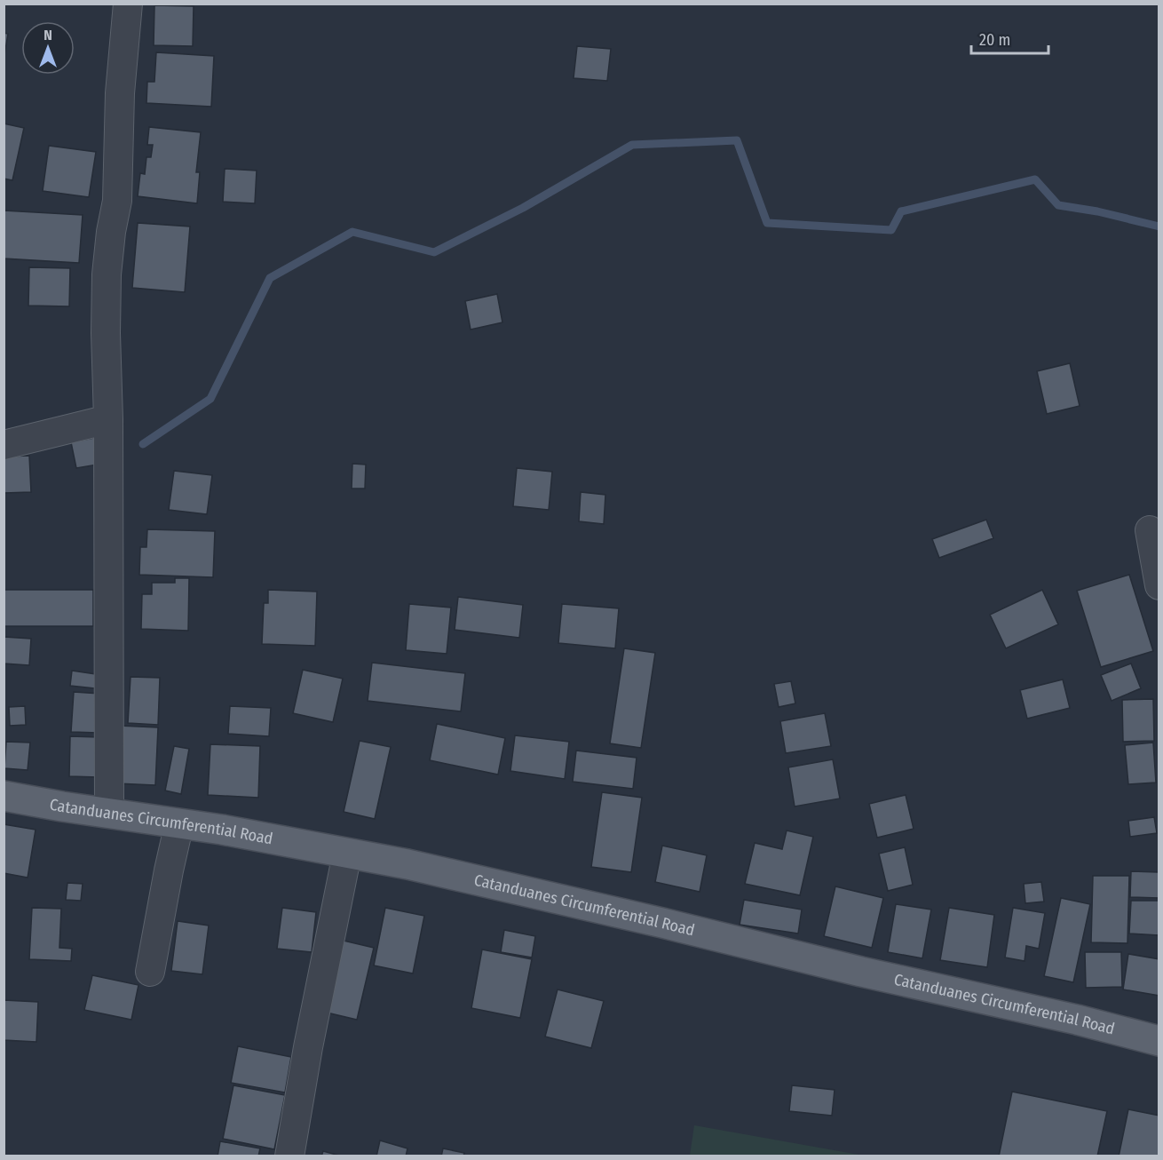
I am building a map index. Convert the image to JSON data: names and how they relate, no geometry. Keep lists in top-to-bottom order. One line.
{"streets":{"main road":["Catanduanes Circumferential Road"]},"scale_bar":"20 m","north":"top"}
